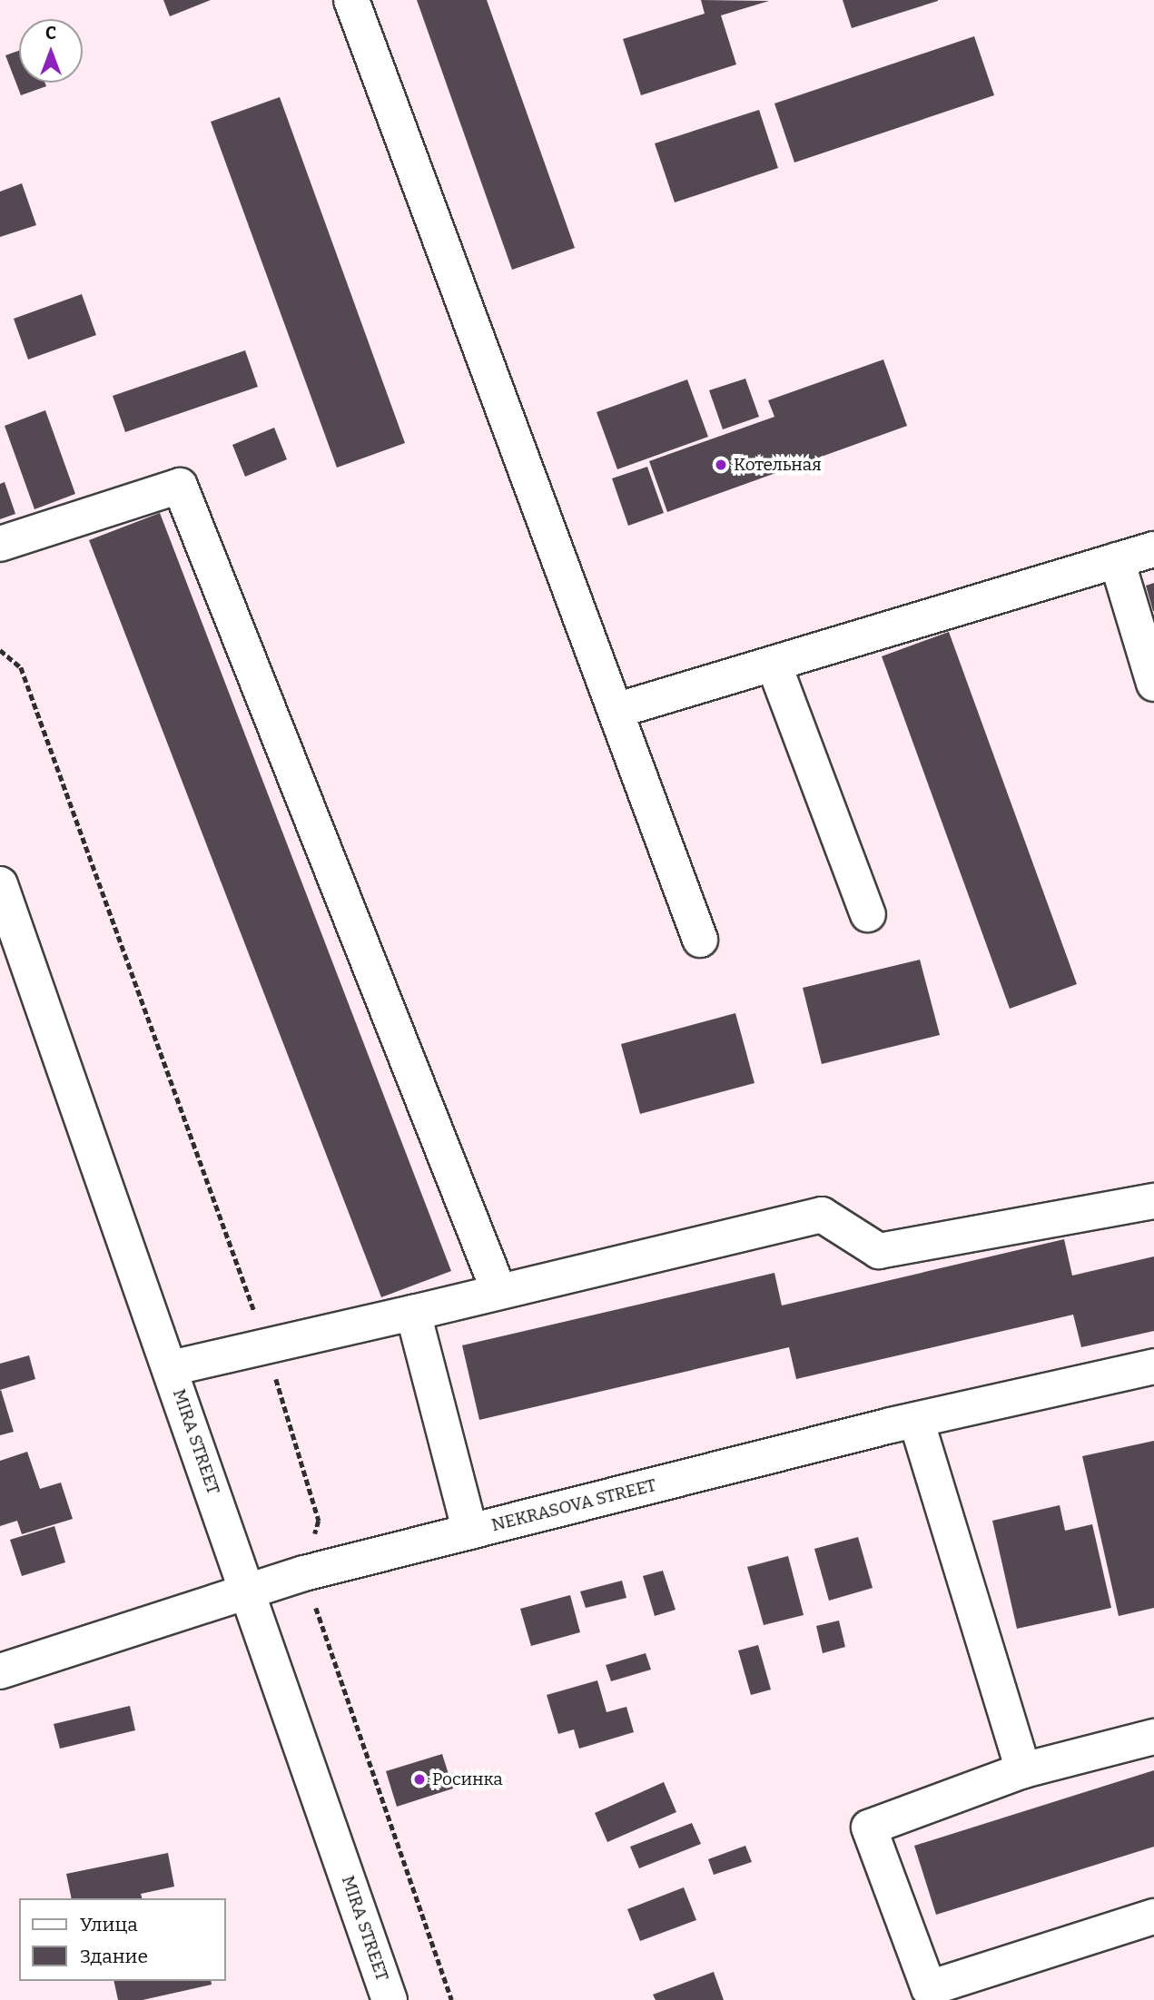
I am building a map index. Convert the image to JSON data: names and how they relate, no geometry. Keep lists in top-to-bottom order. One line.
{"streets":{"street":["MIRA STREET","NEKRASOVA STREET"]},"crossings":[["MIRA STREET","NEKRASOVA STREET"]],"places":["Котельная","Росинка"],"legend":["Улица","Здание"],"north":"top"}
